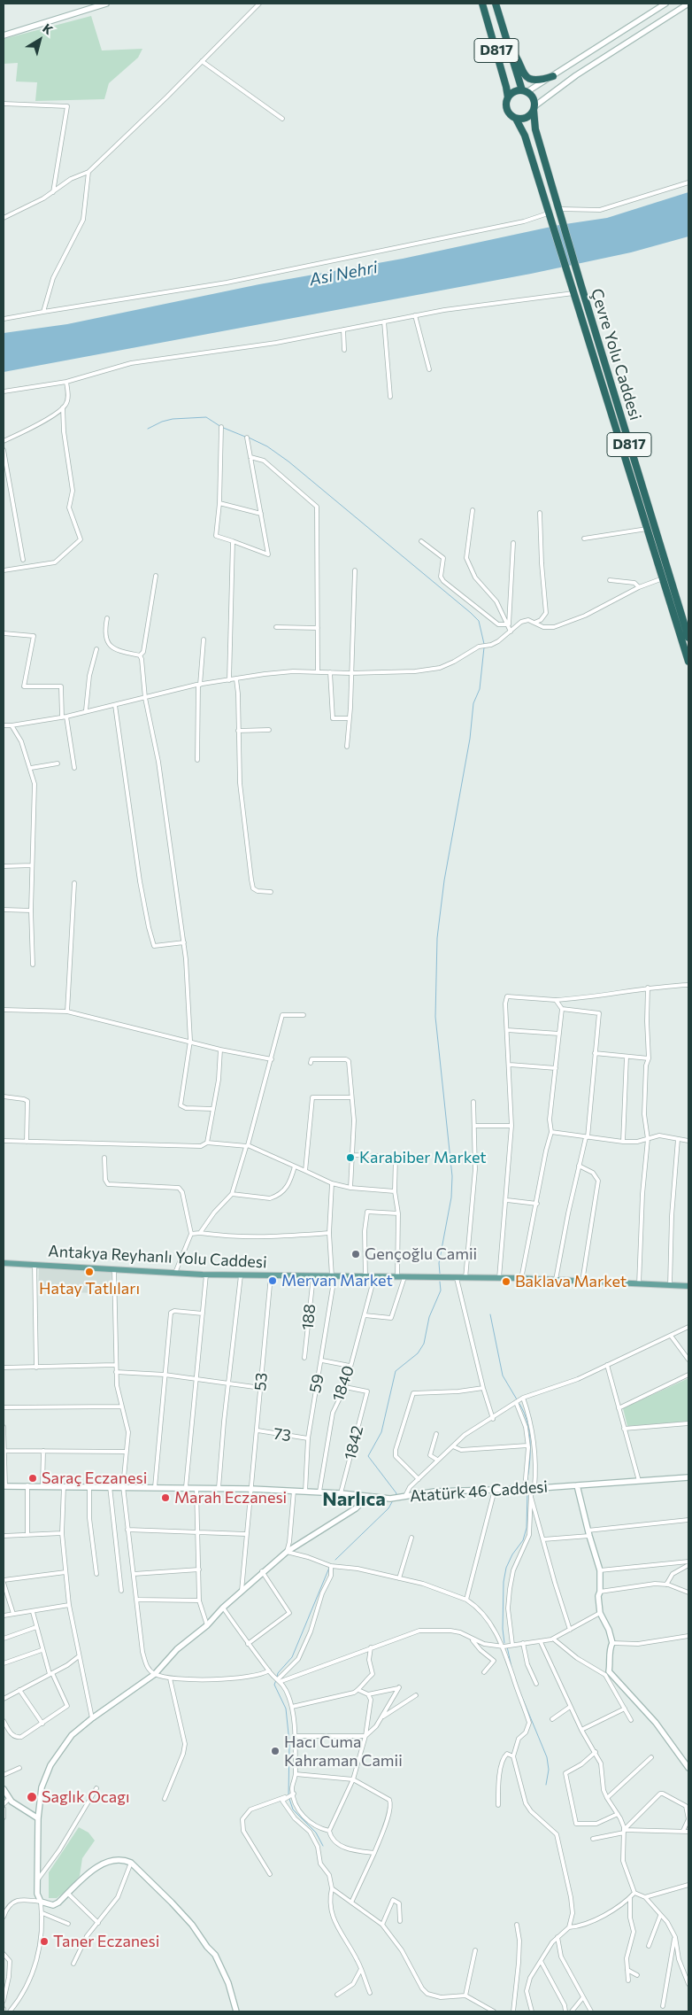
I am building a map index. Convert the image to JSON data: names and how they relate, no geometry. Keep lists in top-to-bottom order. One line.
{"streets":{"highway":["D817","Çevre Yolu Caddesi"],"main road":["Antakya Reyhanlı Yolu Caddesi"],"street":["188","53","59","1840","73","1842","Atatürk 46 Caddesi"]},"crossings":[["D817","Çevre Yolu Caddesi"],["Antakya Reyhanlı Yolu Caddesi","188"],["Antakya Reyhanlı Yolu Caddesi","53"],["Antakya Reyhanlı Yolu Caddesi","59"],["Antakya Reyhanlı Yolu Caddesi","1840"],["53","73"],["53","Atatürk 46 Caddesi"],["59","73"],["59","Atatürk 46 Caddesi"],["1840","1842"],["1840","Atatürk 46 Caddesi"],["1842","Atatürk 46 Caddesi"]],"districts":["Narlıca"],"water":["Asi Nehri"],"places":["Karabiber Market","Gençoğlu Camii","Hatay Tatlıları","Mervan Market","Baklava Market","Saraç Eczanesi","Marah Eczanesi","Hacı Cuma Kahraman Camii","Saglık Ocagı","Taner Eczanesi"],"north":"top right"}
